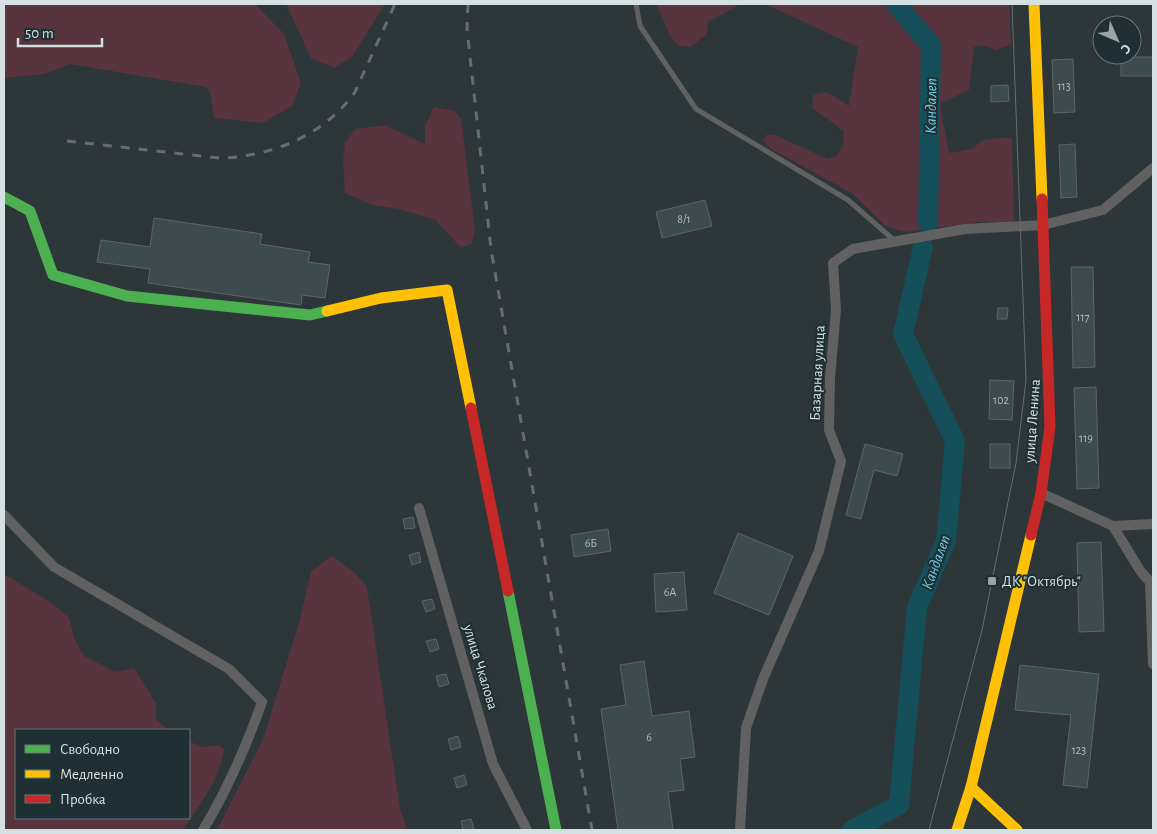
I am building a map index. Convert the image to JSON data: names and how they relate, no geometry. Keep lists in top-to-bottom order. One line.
{"streets":{"street":["Базарная улица","улица Ленина","улица Чкалова"]},"crossings":[["Базарная улица","улица Ленина"]],"water":["Кандалеп"],"places":{"transit":["ДК \"Октябрь\""]},"house_numbers":["113","8/1","117","102","119","6Б","6А","6","123"],"legend":["Свободно","Медленно","Пробка"],"scale_bar":"50 m","north":"bottom right"}
